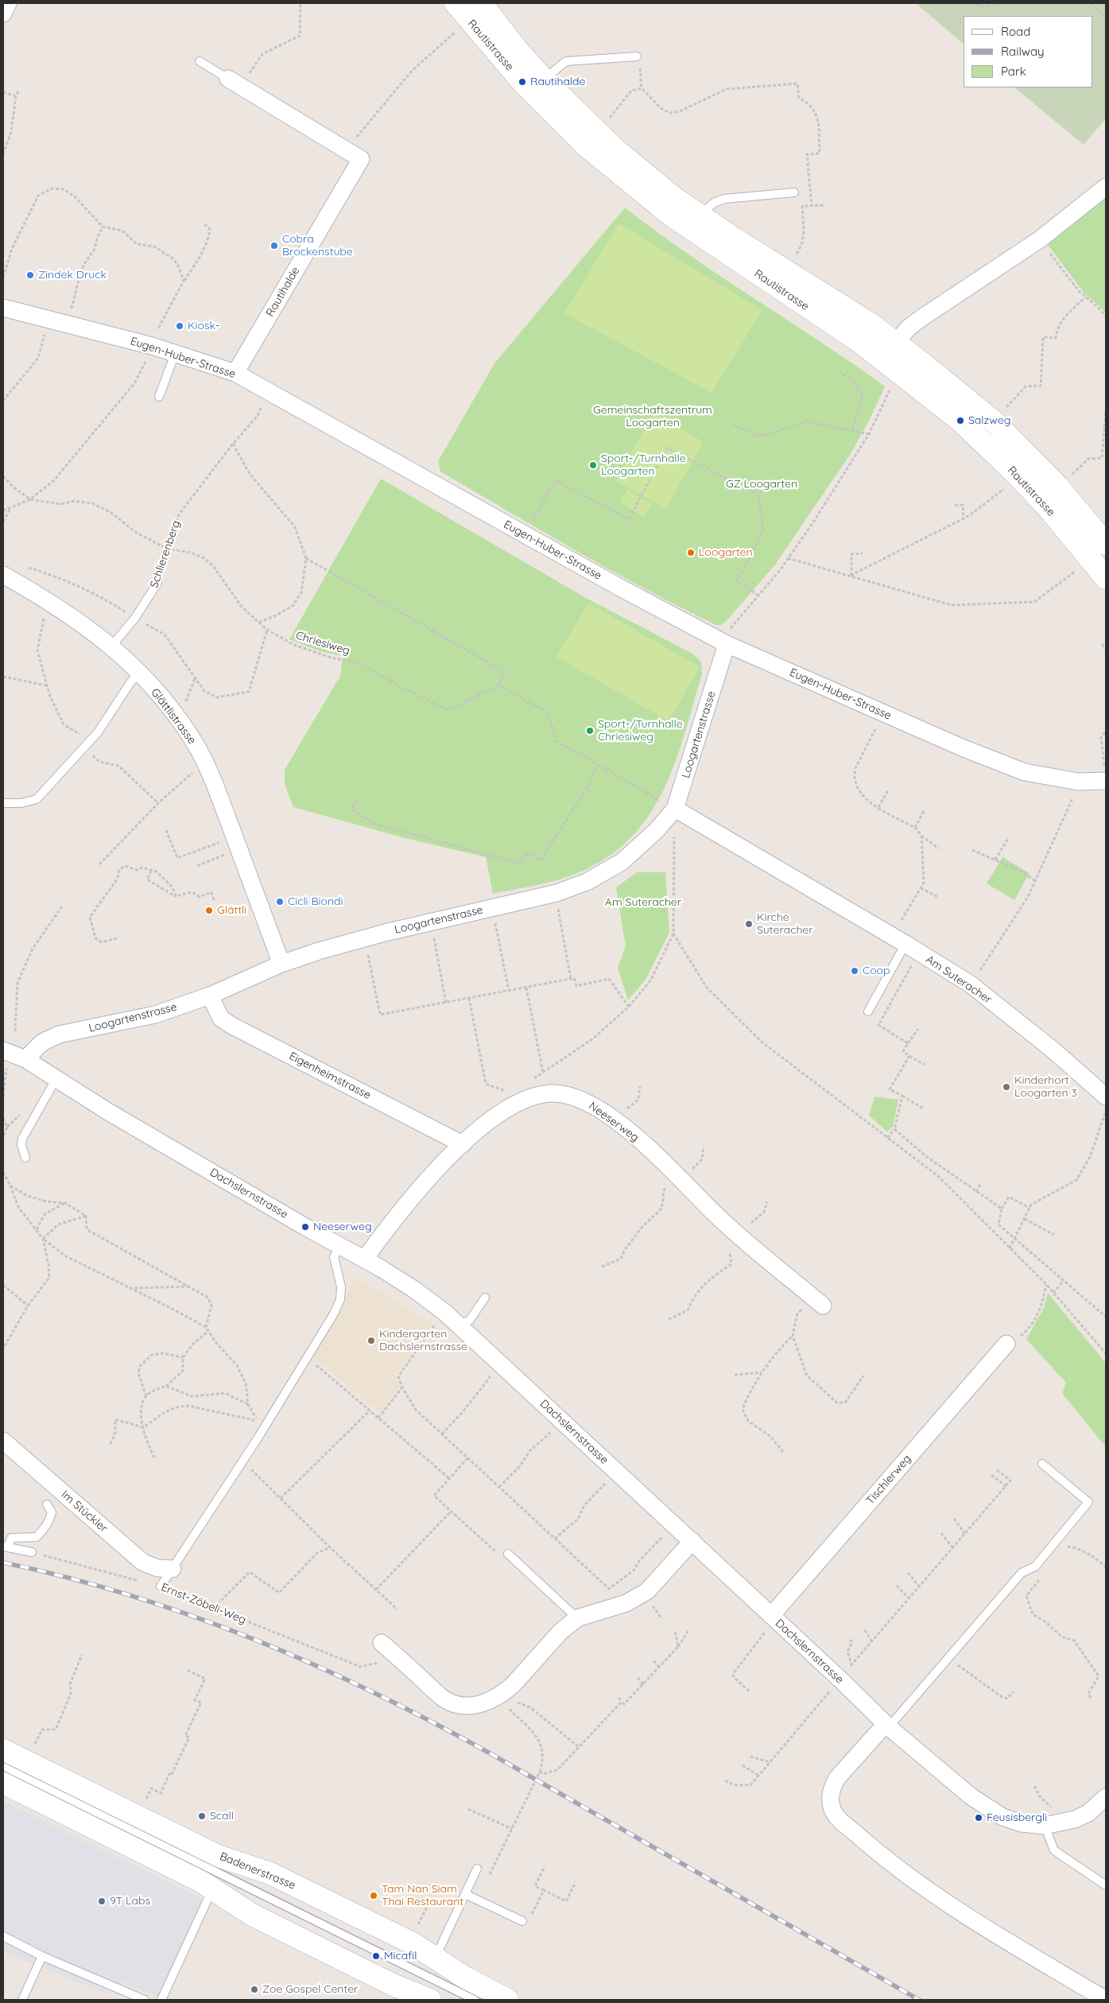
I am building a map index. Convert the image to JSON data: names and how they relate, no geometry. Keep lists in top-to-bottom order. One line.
{"streets":{"street":["Rautistrasse","Rautihalde","Eugen-Huber-Strasse","Glättlistrasse","Loogartenstrasse","Am Suteracher","Eigenheimstrasse","Neeserweg","Dachslernstrasse","Tischlerweg","Im Stückler","Badenerstrasse"],"lane":["Schlierenberg"],"path":["Chriesiweg","Ernst-Zöbeli-Weg"]},"crossings":[["Rautihalde","Eugen-Huber-Strasse"],["Eugen-Huber-Strasse","Loogartenstrasse"],["Schlierenberg","Chriesiweg"],["Schlierenberg","Glättlistrasse"],["Glättlistrasse","Loogartenstrasse"],["Loogartenstrasse","Am Suteracher"],["Loogartenstrasse","Eigenheimstrasse"],["Loogartenstrasse","Dachslernstrasse"],["Eigenheimstrasse","Neeserweg"],["Neeserweg","Dachslernstrasse"],["Dachslernstrasse","Tischlerweg"]],"parks":["Gemeinschaftszentrum Loogarten","GZ Loogarten","Am Suteracher"],"places":["Rautihalde","Cobra Brockenstube","Zindek Druck","Kiosk-","Salzweg","Sport-/Turnhalle Loogarten","Loogarten","Sport-/Turnhalle Chriesiweg","Cicli Biondi","Glättli","Kirche Suteracher","Coop","Kinderhort Loogarten 3","Neeserweg","Kindergarten Dachslernstrasse","Scall","Feusisbergli","Tam Nan Siam Thai Restaurant","9T Labs","Micafil","Zoe Gospel Center"],"legend":["Road","Railway","Park"]}
